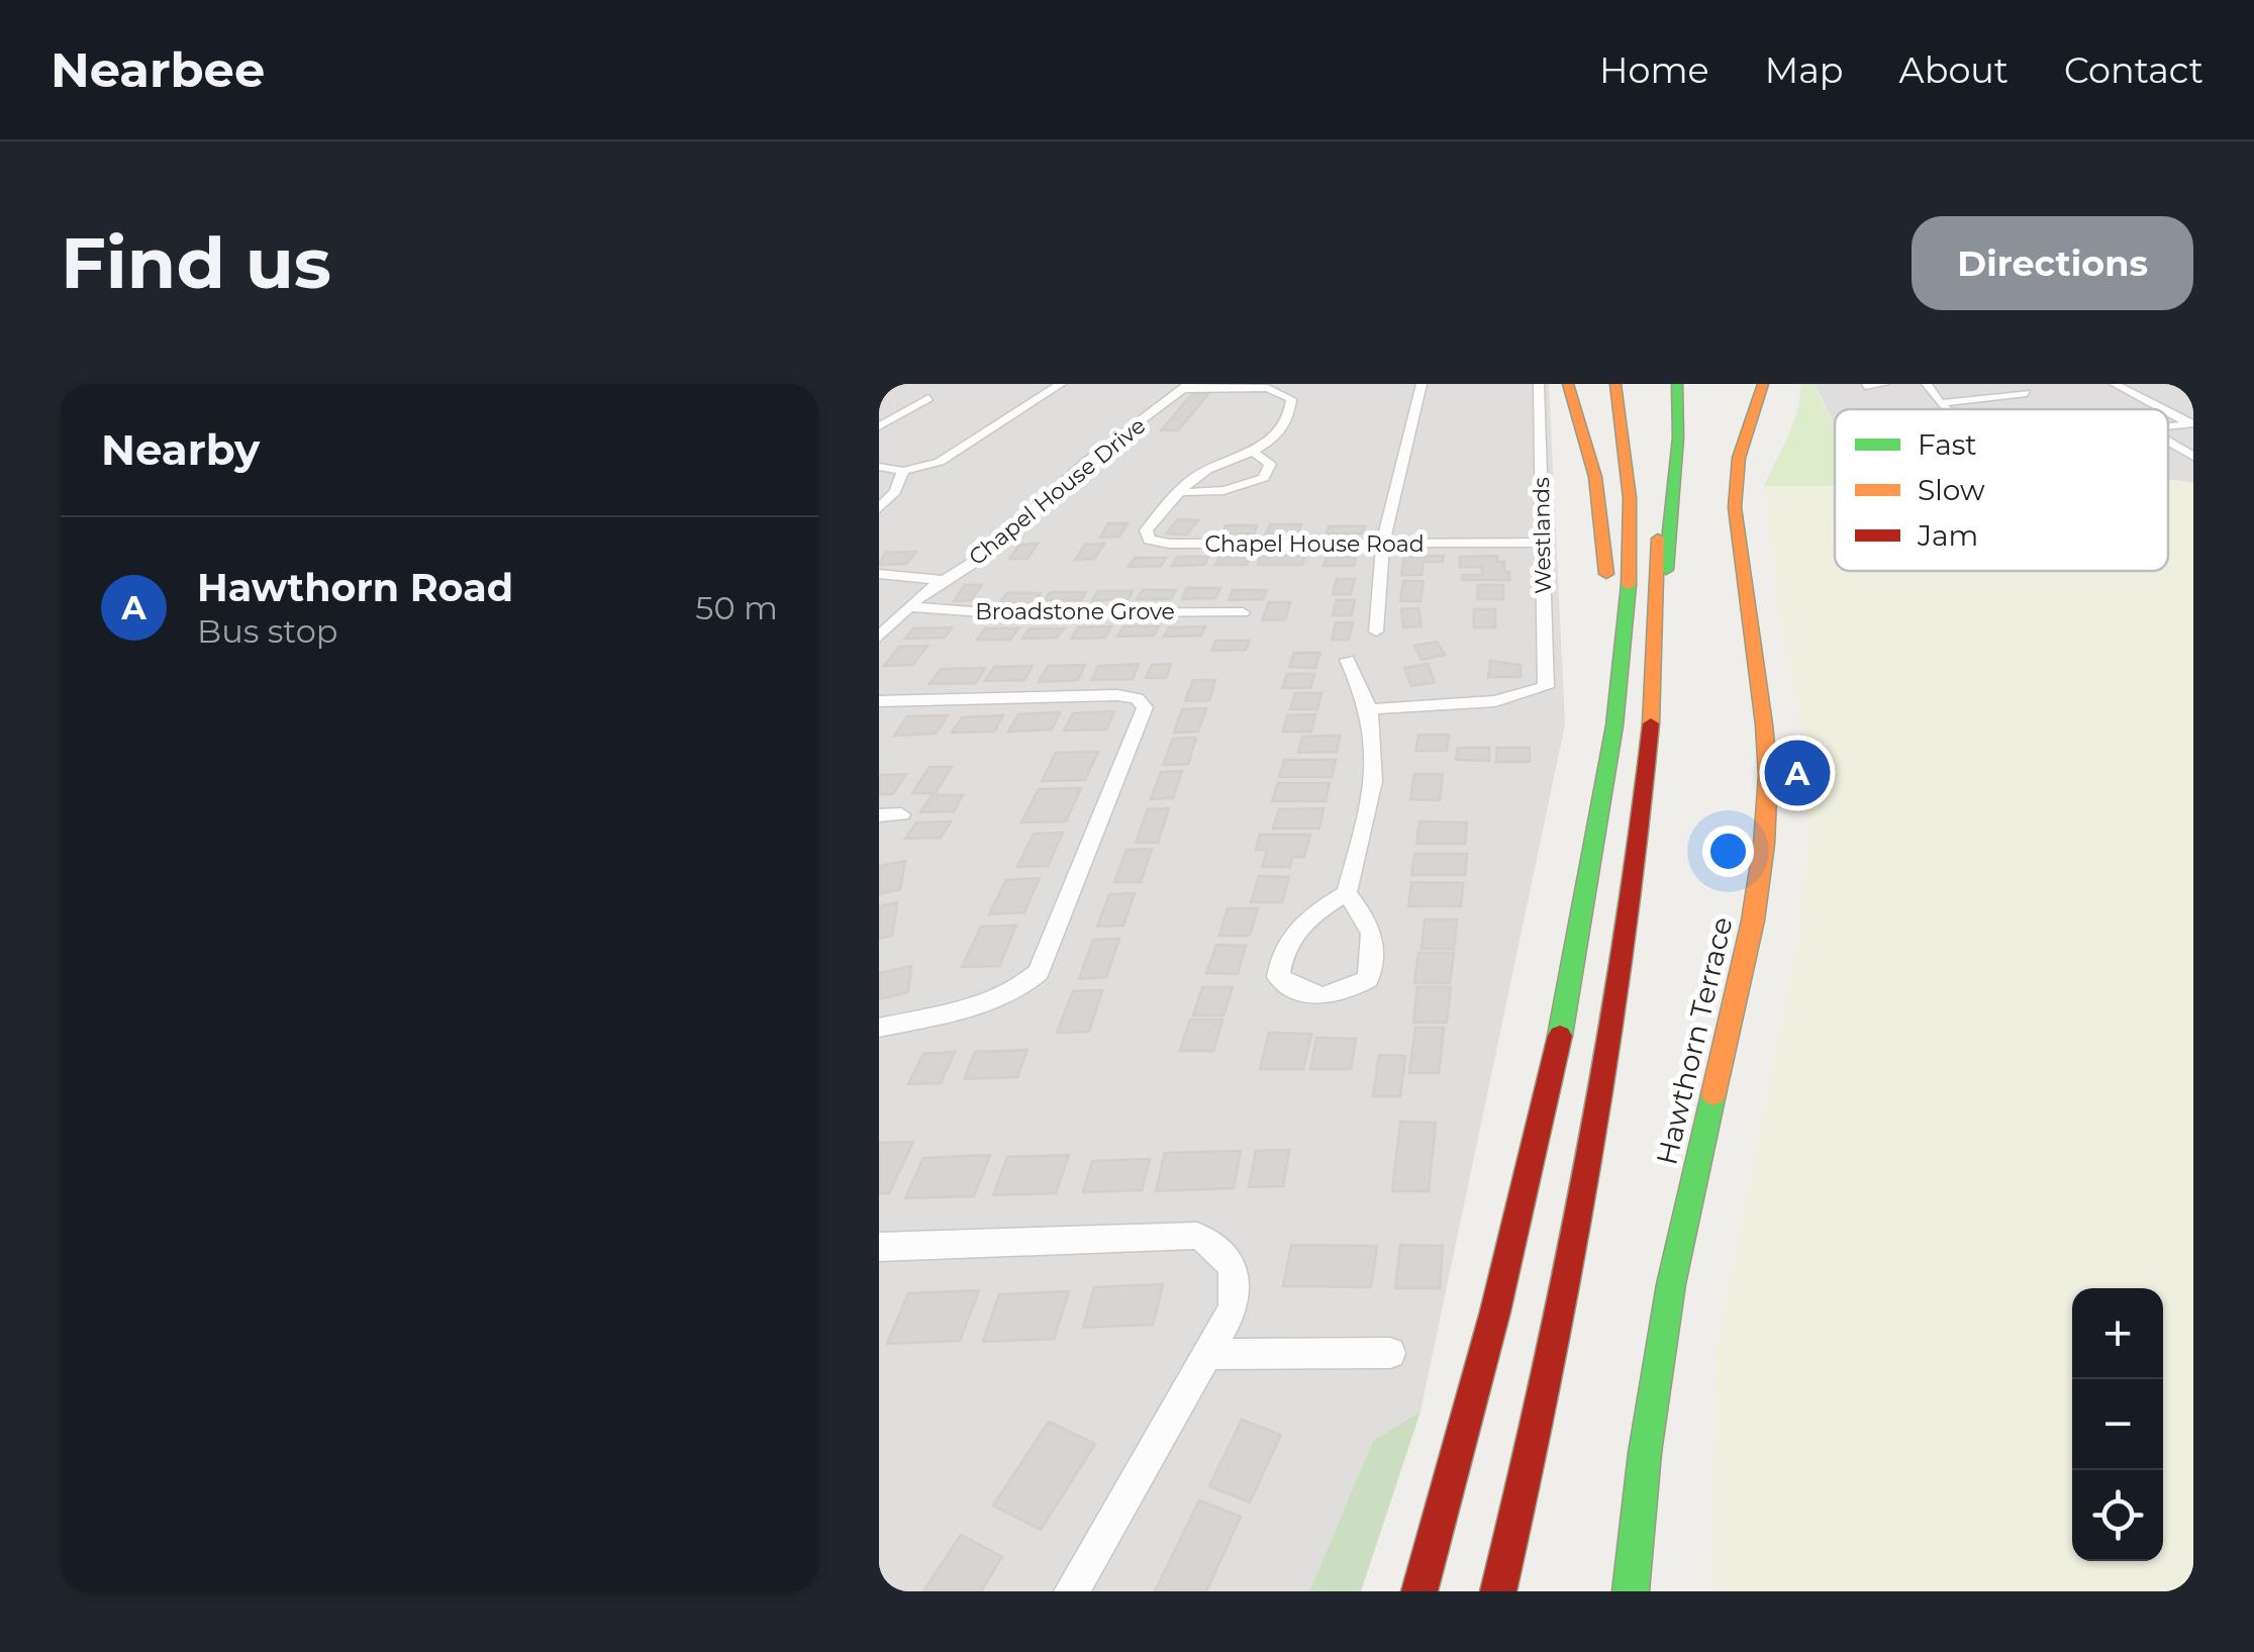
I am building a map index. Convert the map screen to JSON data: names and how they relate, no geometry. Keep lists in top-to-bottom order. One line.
{"streets":{"main road":["Hawthorn Terrace"],"street":["Chapel House Drive","Westlands","Chapel House Road","Broadstone Grove"]},"crossings":[["Chapel House Drive","Chapel House Road"],["Chapel House Drive","Broadstone Grove"],["Westlands","Chapel House Road"]],"legend":["Fast","Slow","Jam"],"page":{"header":"Nearbee","nav":["Home","Map","About","Contact"],"buttons":"Directions","title":"Find us","heading":"Nearby","list":[{"mark":"A","name":"Hawthorn Road","note":"Bus stop","value":"50 m"}],"pins":"A","map_buttons":["+","−"]}}
